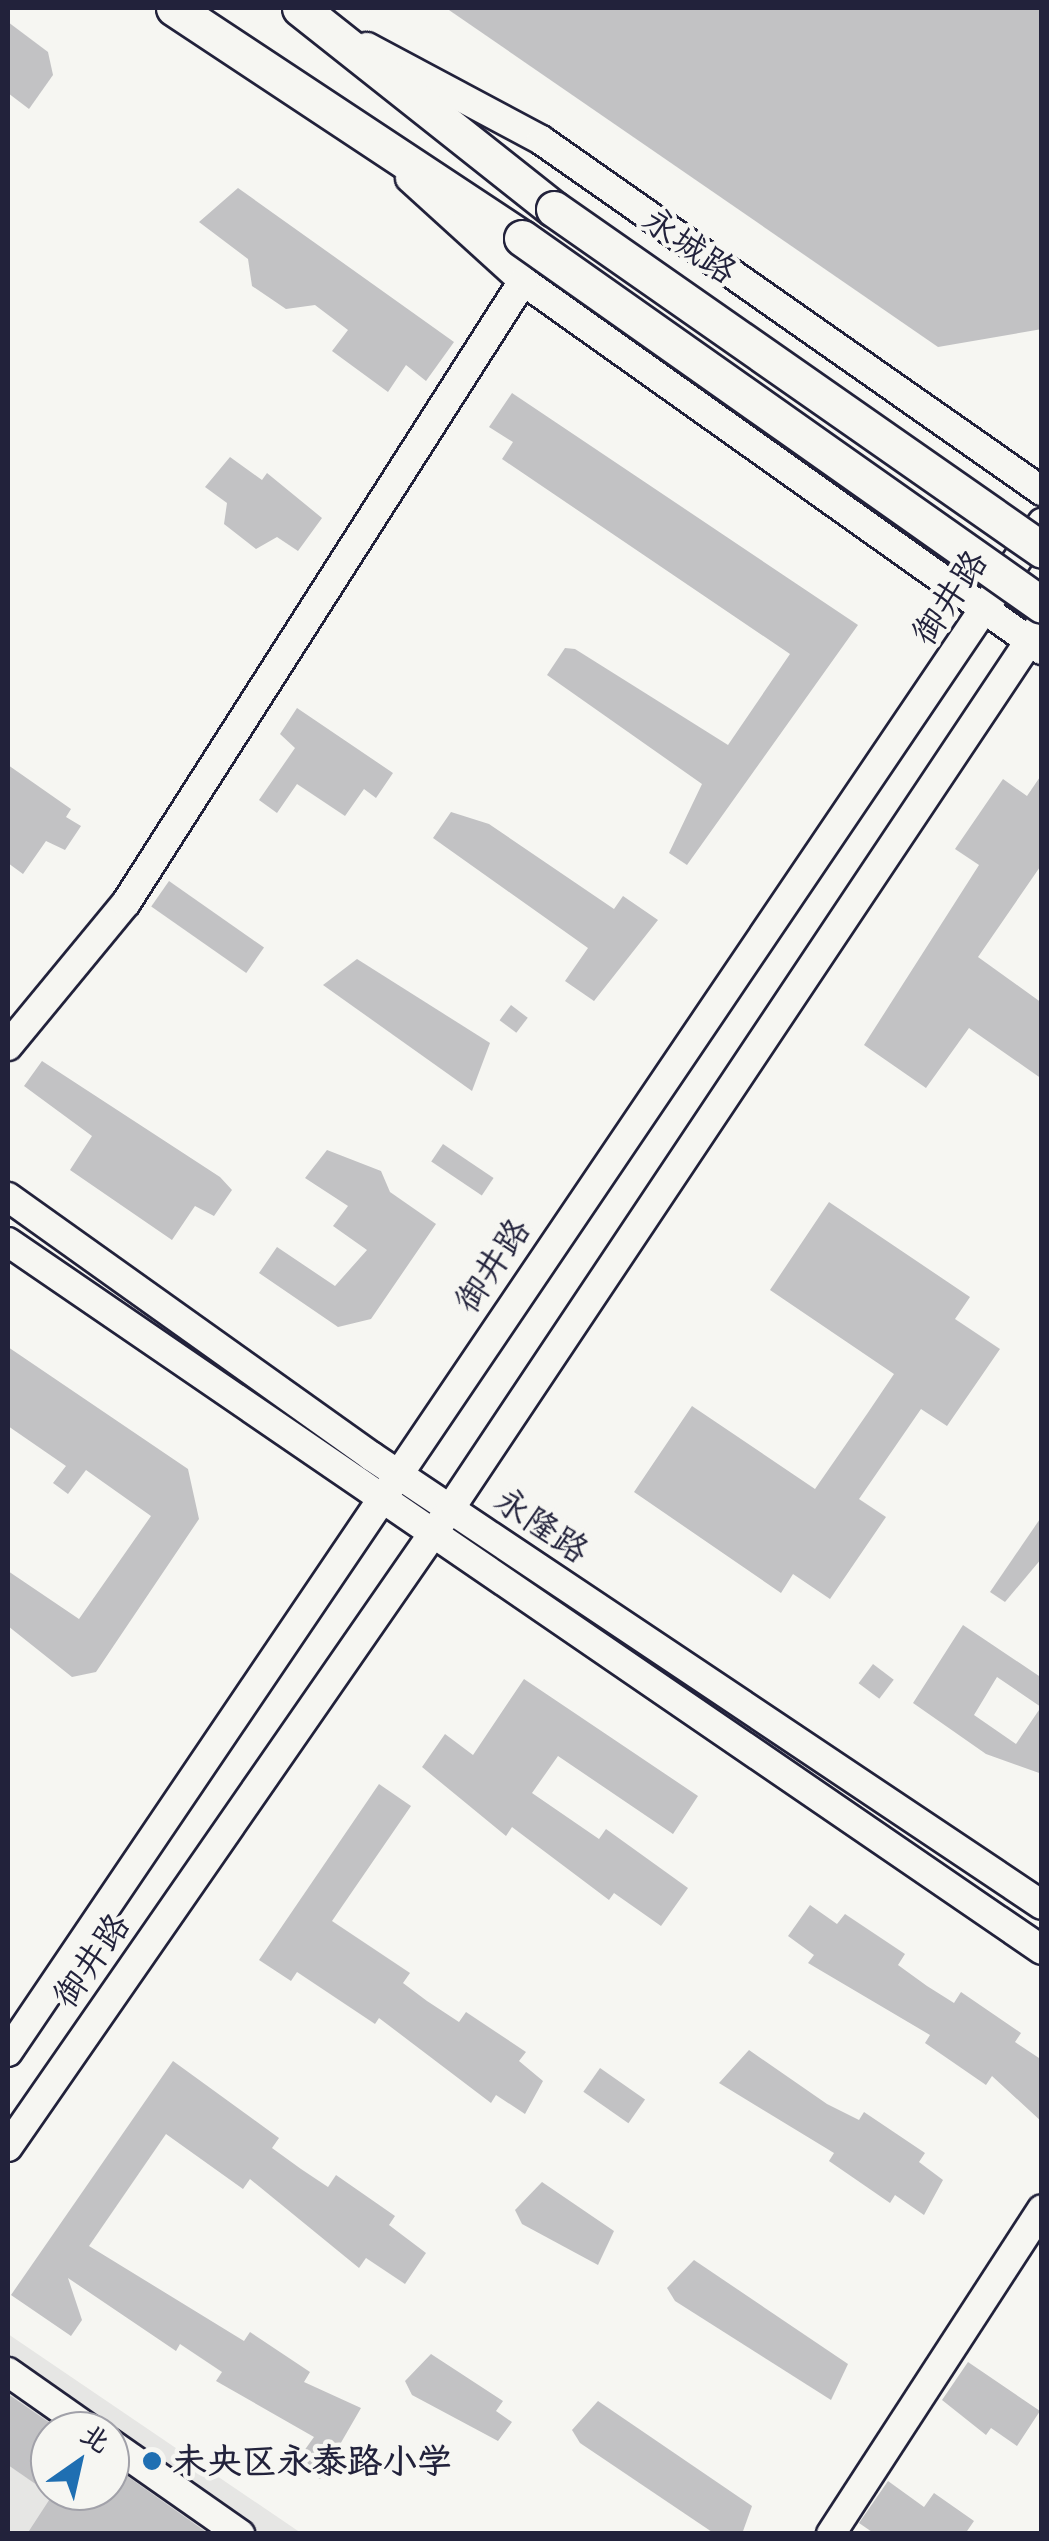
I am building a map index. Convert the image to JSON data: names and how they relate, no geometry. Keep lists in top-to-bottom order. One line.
{"streets":{"main road":["永城路"],"street":["御井路","永隆路"]},"crossings":[["御井路","永隆路"]],"places":["未央区永泰路小学"],"north":"top right"}
